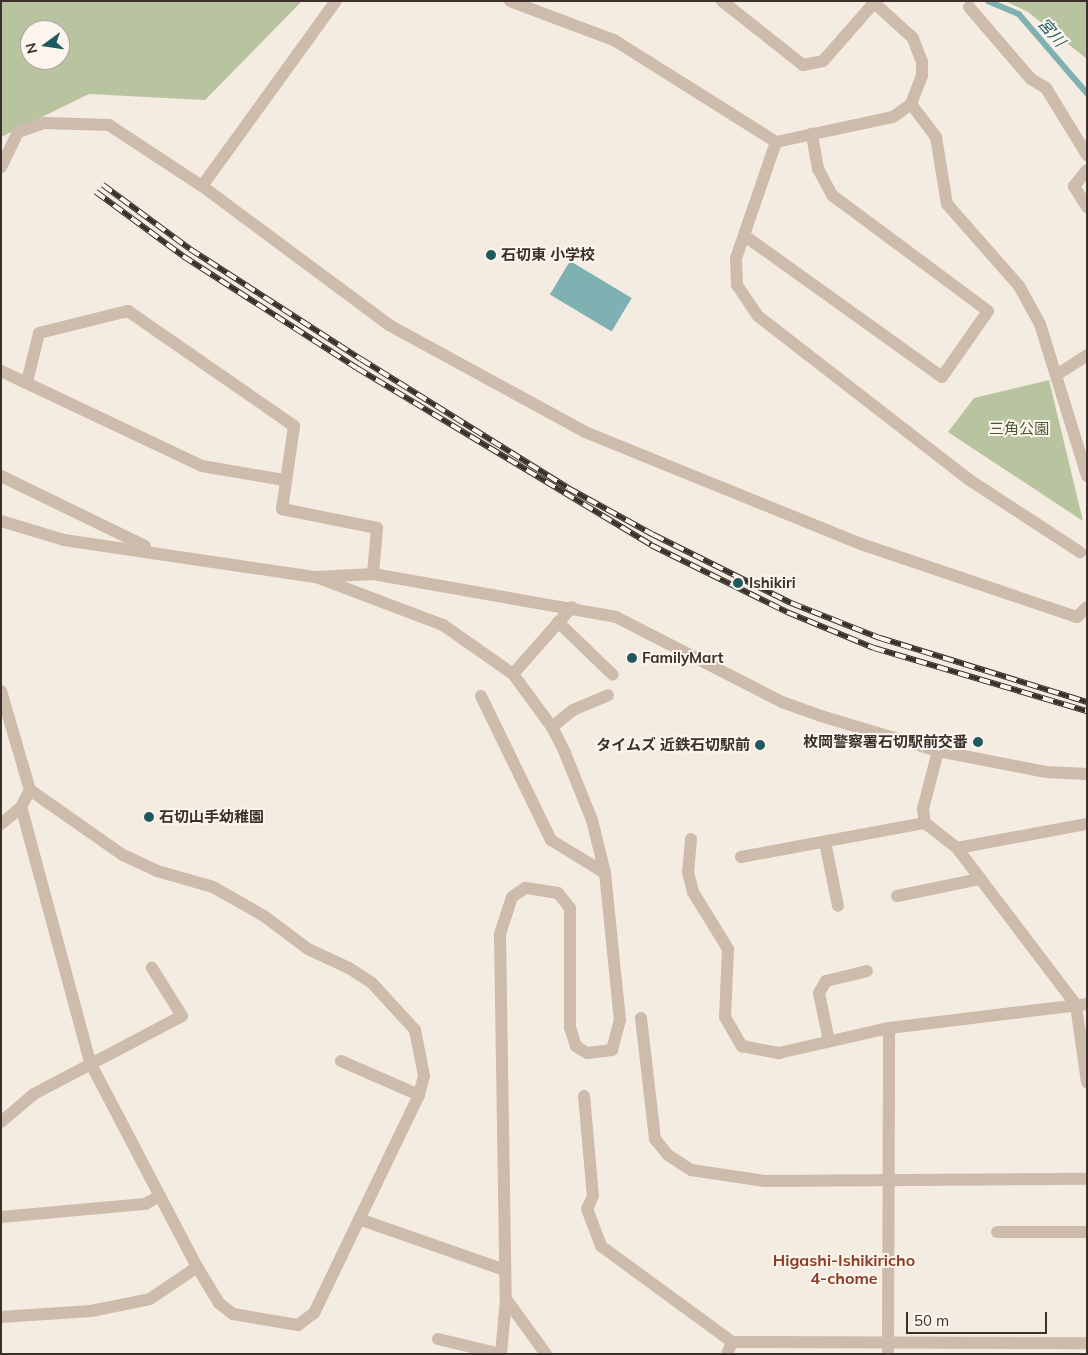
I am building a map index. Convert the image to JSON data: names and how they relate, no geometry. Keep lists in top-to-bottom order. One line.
{"districts":["Higashi-Ishikiricho 4-chome"],"water":["宮川"],"parks":["三角公園"],"places":["石切東 小学校","Ishikiri","FamilyMart","枚岡警察署石切駅前交番","タイムズ 近鉄石切駅前","石切山手幼稚園"],"scale_bar":"50 m","north":"left"}
